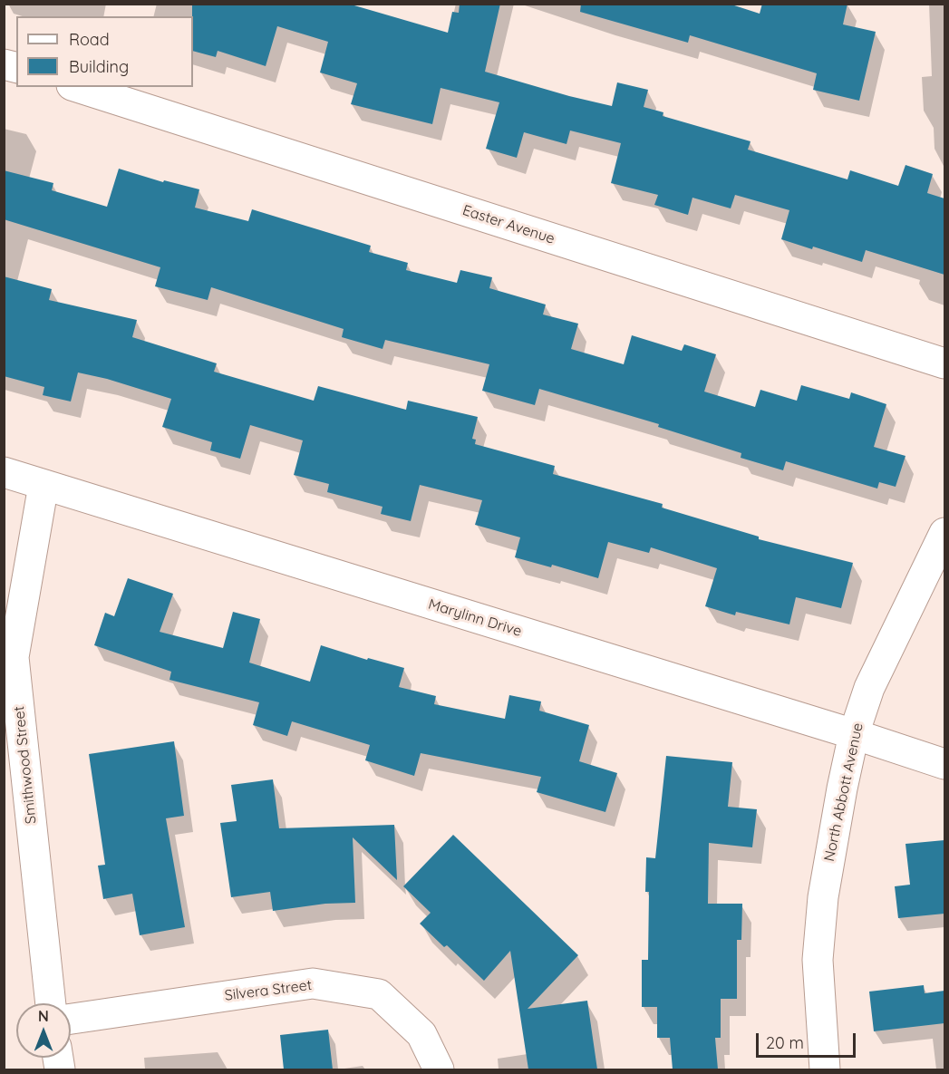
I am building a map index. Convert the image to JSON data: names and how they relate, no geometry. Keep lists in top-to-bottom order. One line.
{"streets":{"street":["Easter Avenue","Marylinn Drive","Smithwood Street","North Abbott Avenue","Silvera Street"]},"crossings":[["Marylinn Drive","Smithwood Street"],["Marylinn Drive","North Abbott Avenue"]],"legend":["Road","Building"],"scale_bar":"20 m","north":"top"}
